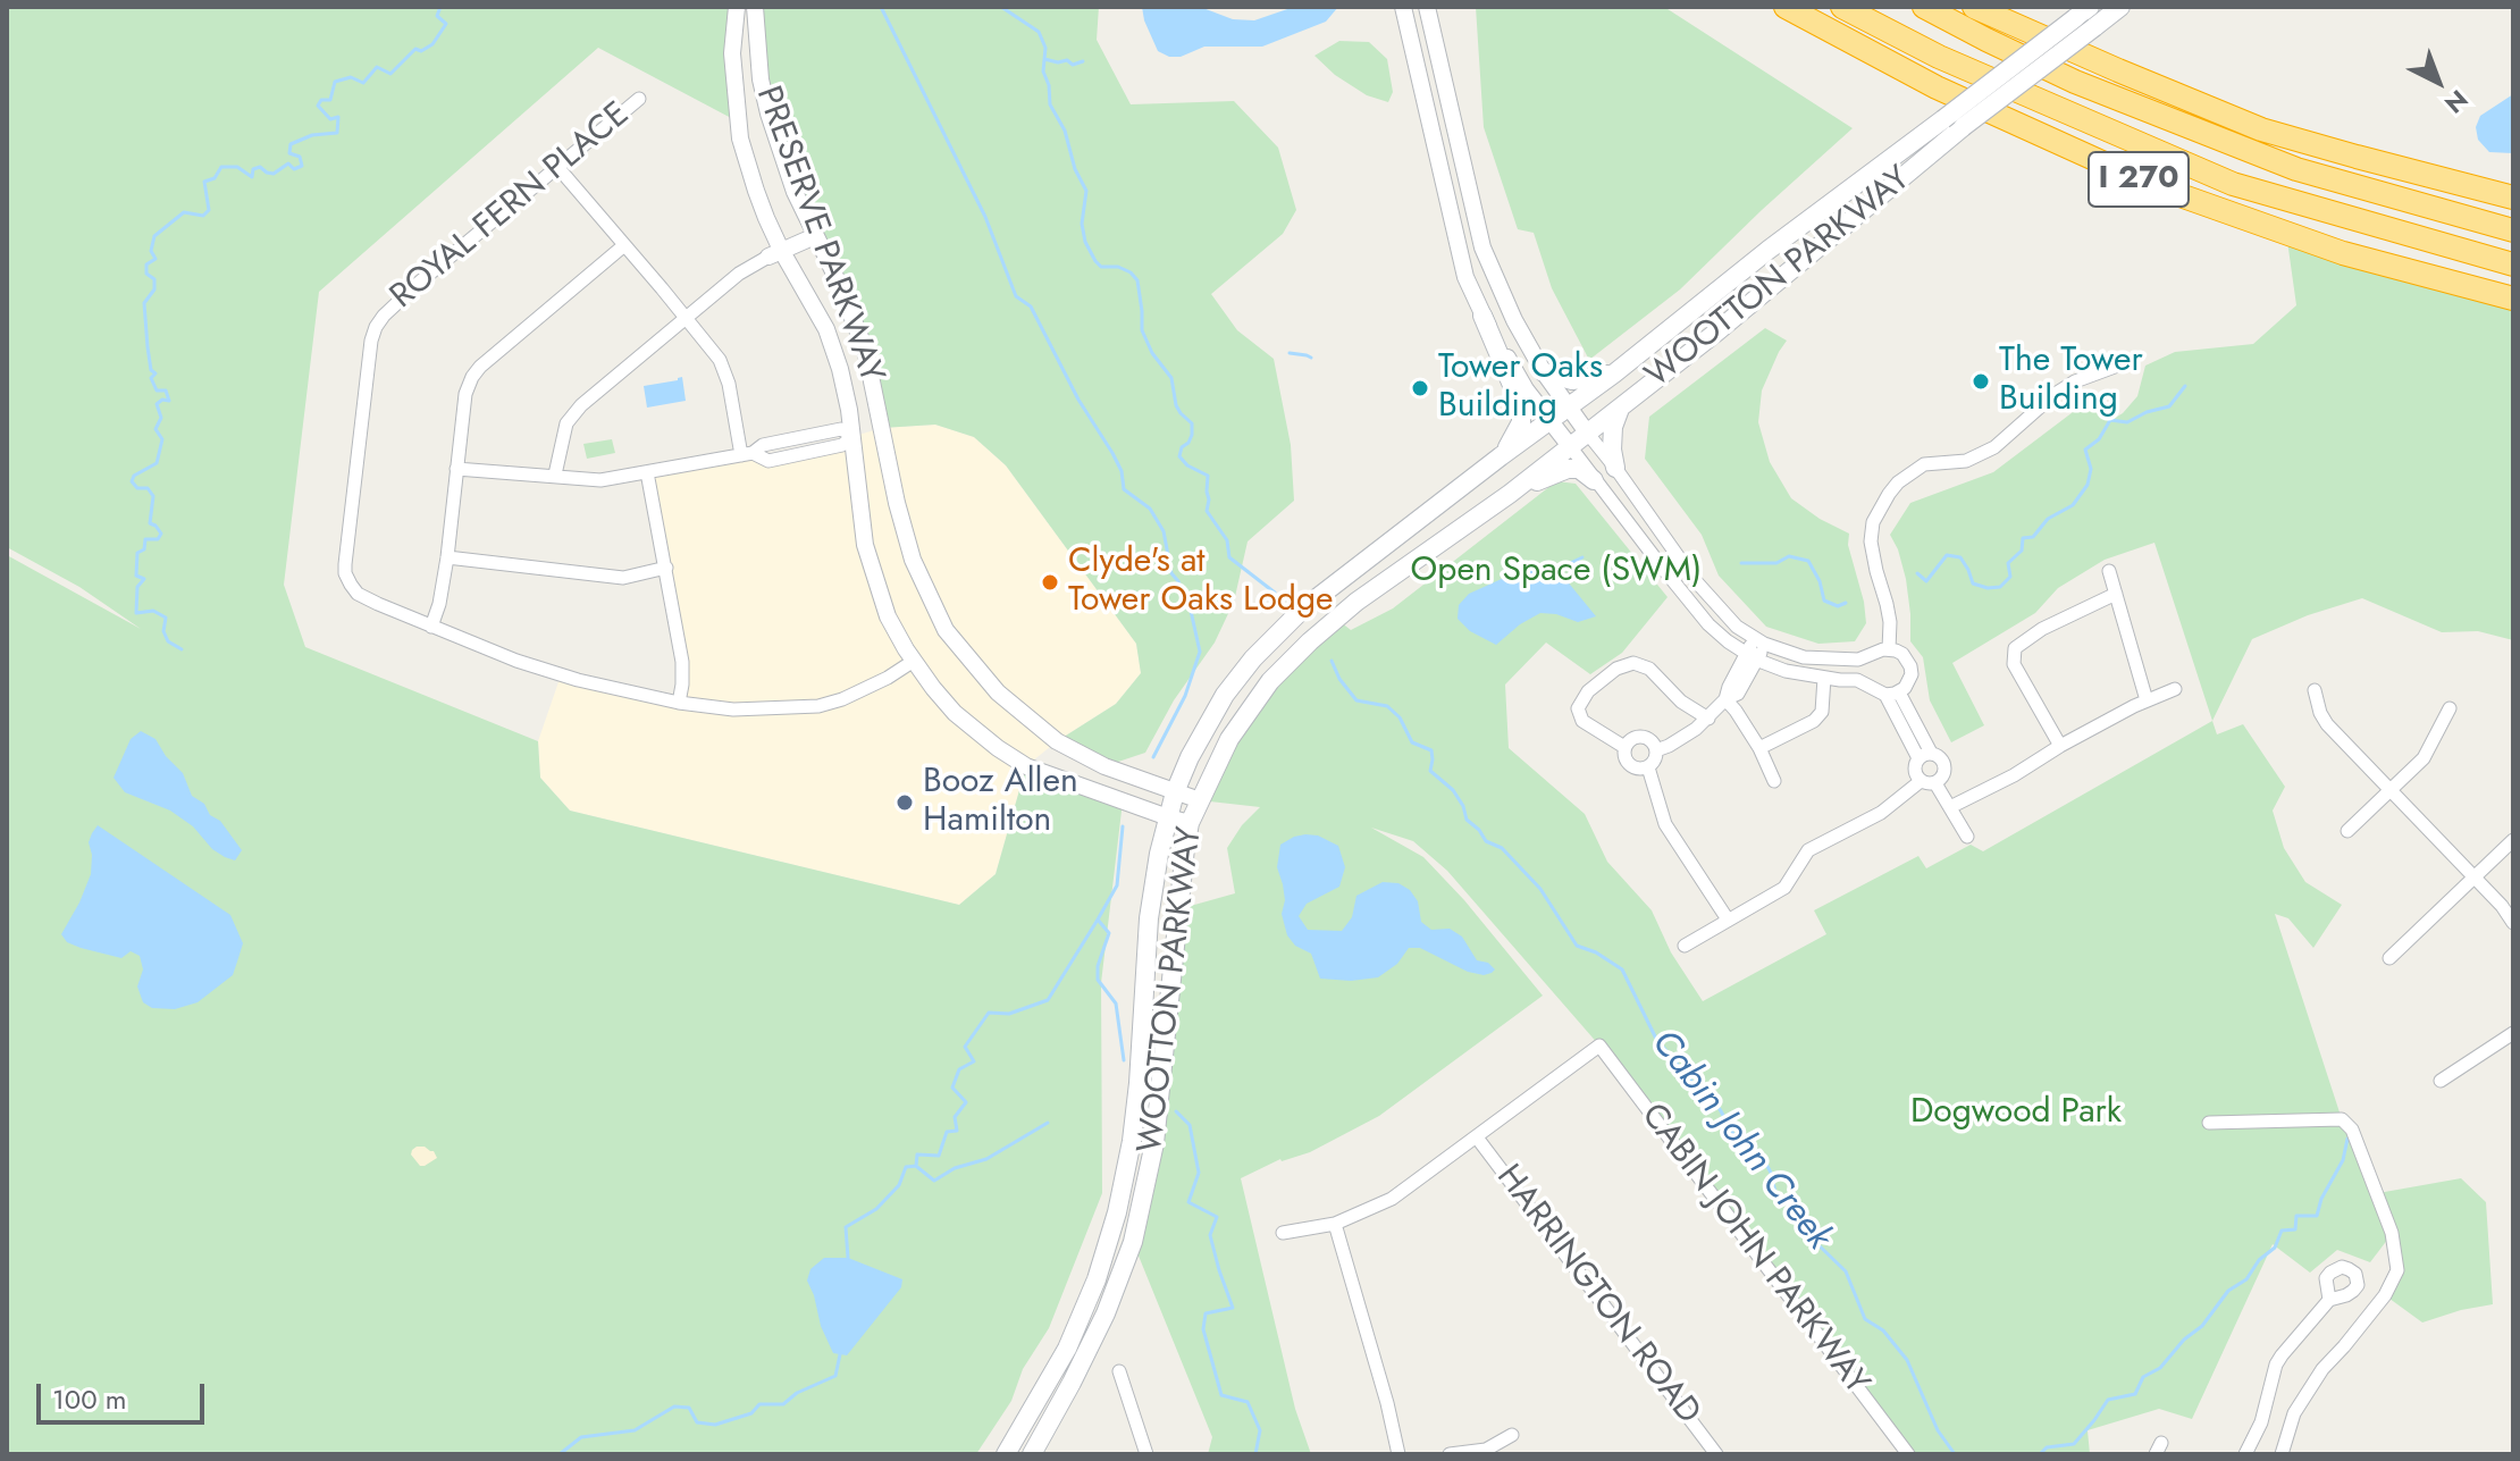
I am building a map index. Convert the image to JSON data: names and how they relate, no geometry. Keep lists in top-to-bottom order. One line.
{"streets":{"highway":["I 270"],"main road":["WOOTTON PARKWAY"],"street":["ROYAL FERN PLACE","PRESERVE PARKWAY","CABIN JOHN PARKWAY","HARRINGTON ROAD"]},"crossings":[["ROYAL FERN PLACE","PRESERVE PARKWAY"],["PRESERVE PARKWAY","WOOTTON PARKWAY"],["CABIN JOHN PARKWAY","HARRINGTON ROAD"]],"water":["Cabin John Creek"],"parks":["Open Space (SWM)","Dogwood Park"],"places":["The Tower Building","Tower Oaks Building","Clyde's at Tower Oaks Lodge","Booz Allen Hamilton"],"scale_bar":"100 m","north":"bottom right"}
